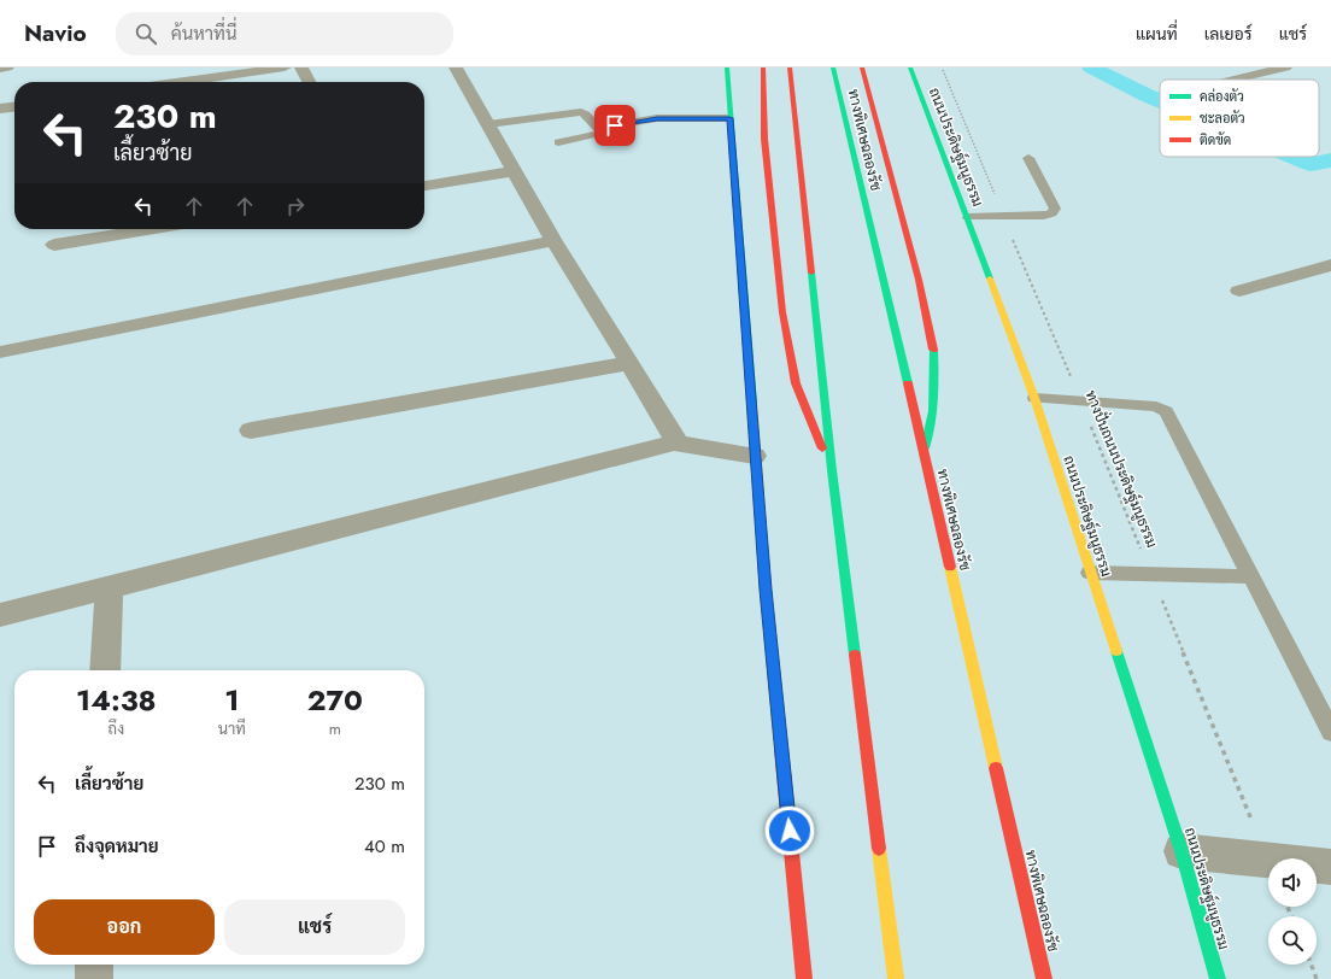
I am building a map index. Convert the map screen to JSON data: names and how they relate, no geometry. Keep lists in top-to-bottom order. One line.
{"streets":{"main road":["ทางพิเศษฉลองรัช","ถนนประดิษฐ์มนูธรรม"],"path":["ทางปั่นถนนประดิษฐ์มนูธรรม"]},"legend":["คล่องตัว","ชะลอตัว","ติดขัด"],"page":{"header":"Navio","search":"ค้นหาที่นี่","nav":["แผนที่","เลเยอร์","แชร์"],"turn":["230 m","เลี้ยวซ้าย"],"eta":["14:38","ถึง","1","นาที","270","m"],"list":[{"name":"เลี้ยวซ้าย","value":"230 m"},{"name":"ถึงจุดหมาย","value":"40 m"}],"buttons":["ออก","แชร์"]}}
